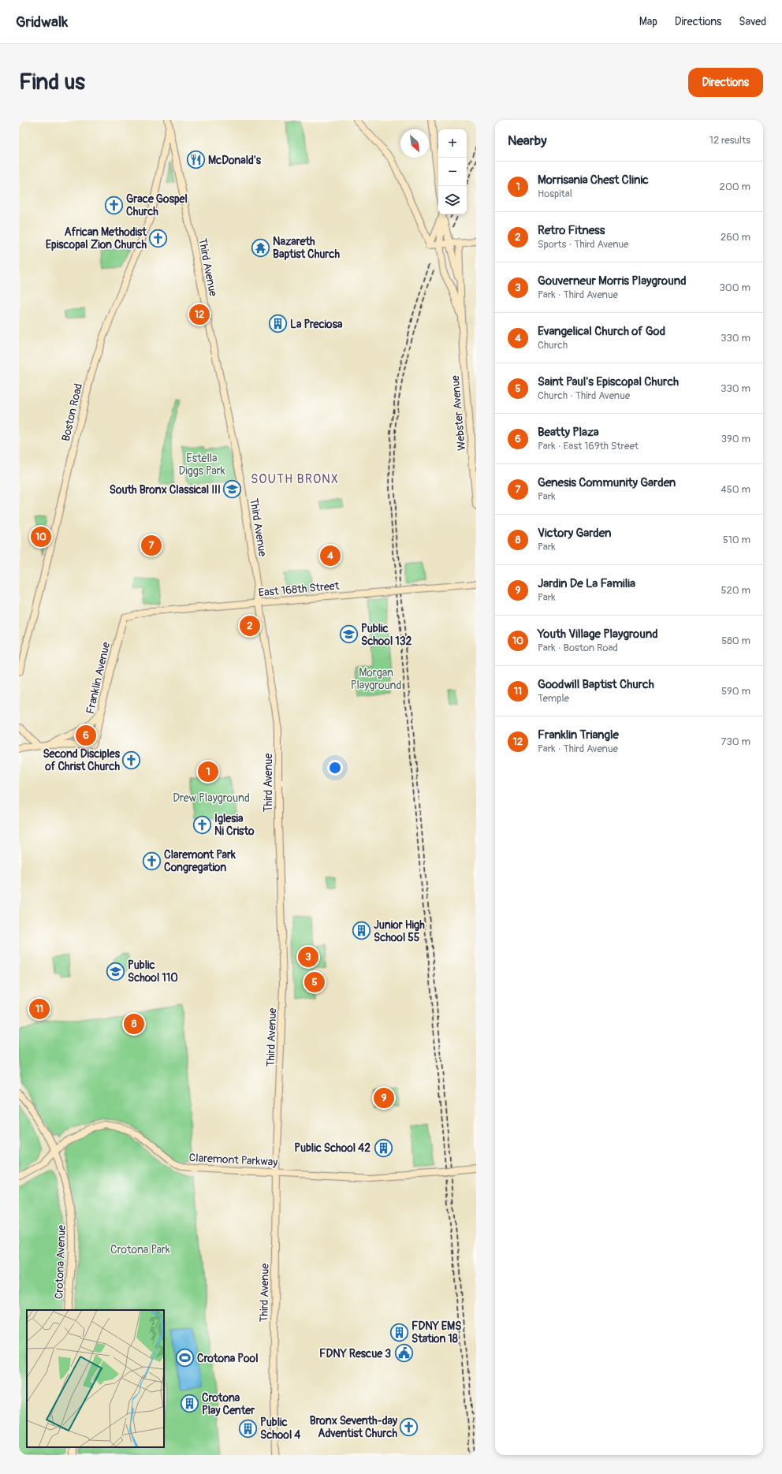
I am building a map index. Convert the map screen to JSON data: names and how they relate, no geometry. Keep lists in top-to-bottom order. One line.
{"streets":{"main road":["Third Avenue","Boston Road","Webster Avenue","East 168th Street","Franklin Avenue","Claremont Parkway","Crotona Avenue"]},"crossings":[["Third Avenue","Boston Road"],["Third Avenue","East 168th Street"],["Third Avenue","Claremont Parkway"],["East 168th Street","Franklin Avenue"],["Claremont Parkway","Crotona Avenue"]],"districts":["SOUTH BRONX"],"parks":["Estella Diggs Park","Morgan Playground","Drew Playground","Crotona Park"],"places":{"restaurant":["McDonald's"],"church":["Grace Gospel Church","African Methodist Episcopal Zion Church","Second Disciples of Christ Church","Iglesia Ni Cristo","Claremont Park Congregation","Bronx Seventh-day Adventist Church"],"temple":["Nazareth Baptist Church"],"building":["La Preciosa","Junior High School 55","Public School 42","FDNY EMS Station 18","Crotona Play Center","Public School 4"],"school or university":["South Bronx Classical III","Public School 132","Public School 110"],"public building":["FDNY Rescue 3"],"sports":["Crotona Pool"]},"north":"bottom right","page":{"header":"Gridwalk","nav":["Map","Directions","Saved"],"buttons":"Directions","title":"Find us","heading":["Nearby","12 results"],"map_buttons":["+","−"],"list":[{"mark":"1","name":"Morrisania Chest Clinic","note":"Hospital","value":"200 m"},{"mark":"2","name":"Retro Fitness","note":"Sports · Third Avenue","value":"260 m"},{"mark":"3","name":"Gouverneur Morris Playground","note":"Park · Third Avenue","value":"300 m"},{"mark":"4","name":"Evangelical Church of God","note":"Church","value":"330 m"},{"mark":"5","name":"Saint Paul's Episcopal Church","note":"Church · Third Avenue","value":"330 m"},{"mark":"6","name":"Beatty Plaza","note":"Park · East 169th Street","value":"390 m"},{"mark":"7","name":"Genesis Community Garden","note":"Park","value":"450 m"},{"mark":"8","name":"Victory Garden","note":"Park","value":"510 m"},{"mark":"9","name":"Jardin De La Familia","note":"Park","value":"520 m"},{"mark":"10","name":"Youth Village Playground","note":"Park · Boston Road","value":"580 m"},{"mark":"11","name":"Goodwill Baptist Church","note":"Temple","value":"590 m"},{"mark":"12","name":"Franklin Triangle","note":"Park · Third Avenue","value":"730 m"}],"pins":["12","10","7","4","2","6","1","3","5","11","8","9"]}}
